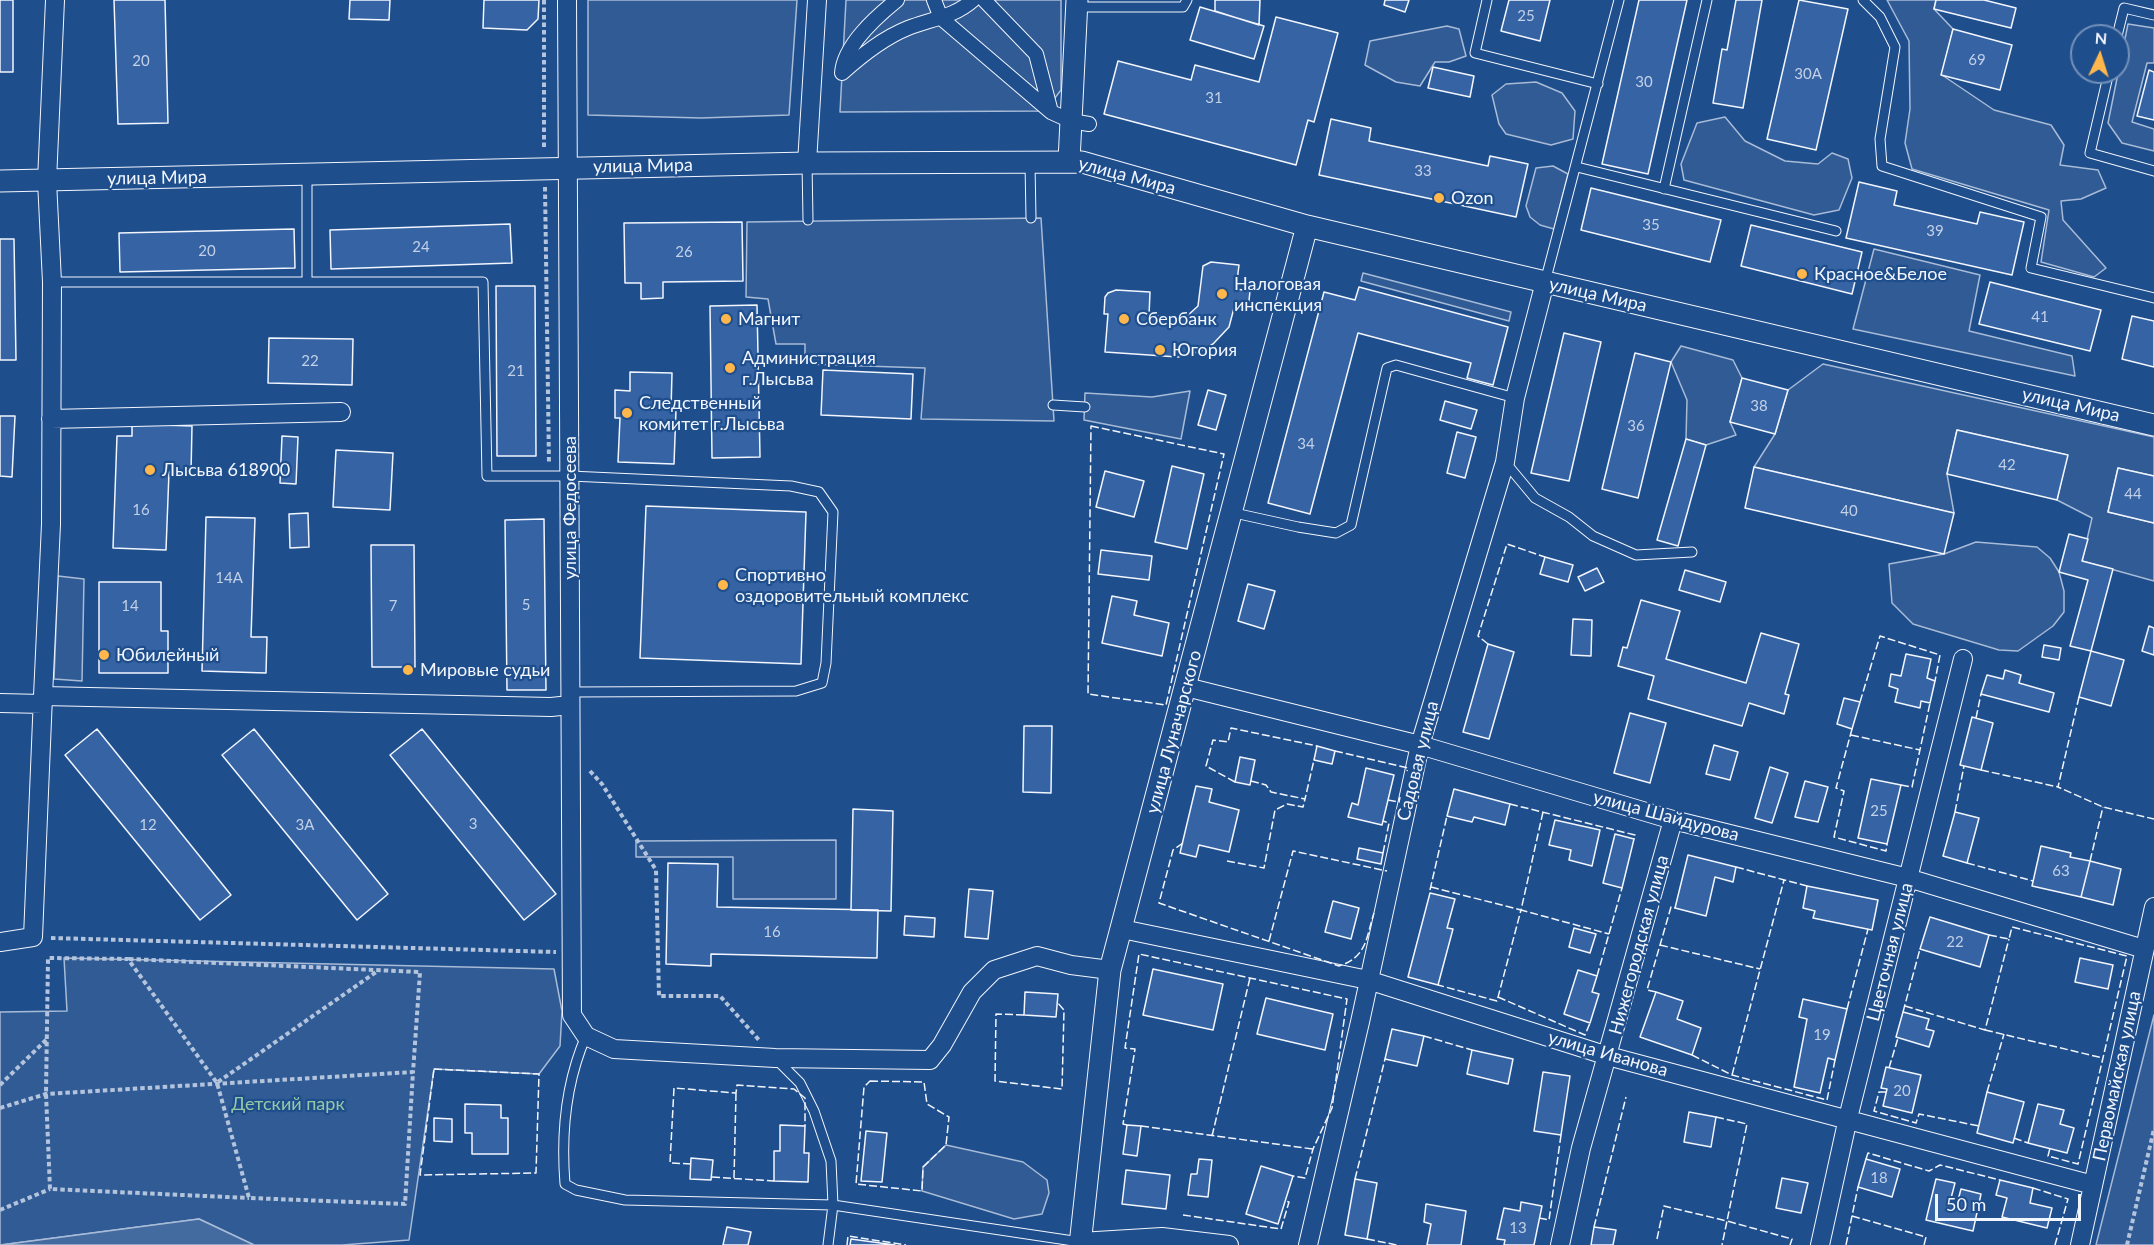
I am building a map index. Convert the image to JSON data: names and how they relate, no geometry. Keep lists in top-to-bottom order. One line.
{"streets":{"street":["улица Мира","улица Федосеева","улица Луначарского","Садовая улица","улица Шайдурова","Нижегородская улица","Цветочная улица","улица Иванова","Первомайская улица"]},"crossings":[["улица Мира","улица Федосеева"],["улица Мира","улица Луначарского"],["улица Мира","Садовая улица"],["улица Луначарского","улица Шайдурова"],["улица Луначарского","улица Иванова"],["Садовая улица","улица Шайдурова"],["Садовая улица","улица Иванова"],["улица Шайдурова","Нижегородская улица"],["улица Шайдурова","Цветочная улица"],["улица Шайдурова","Первомайская улица"],["Нижегородская улица","улица Иванова"],["Цветочная улица","улица Иванова"],["улица Иванова","Первомайская улица"]],"parks":["Детский парк"],"places":["Ozon","Красное&Белое","Налоговая инспекция","Магнит","Сбербанк","Югория","Администрация г.Лысьва","Следственный комитет г.Лысьва","Лысьва 618900","Спортивно оздоровительный комплекс","Юбилейный","Мировые судьи"],"house_numbers":["25","69","20","30А","30","31","33","35","39","24","20","26","41","22","21","38","36","34","42","44","16","40","14А","5","14","7","25","3","12","3А","63","16","22","19","20","18","13"],"scale_bar":"50 m","north":"top"}
